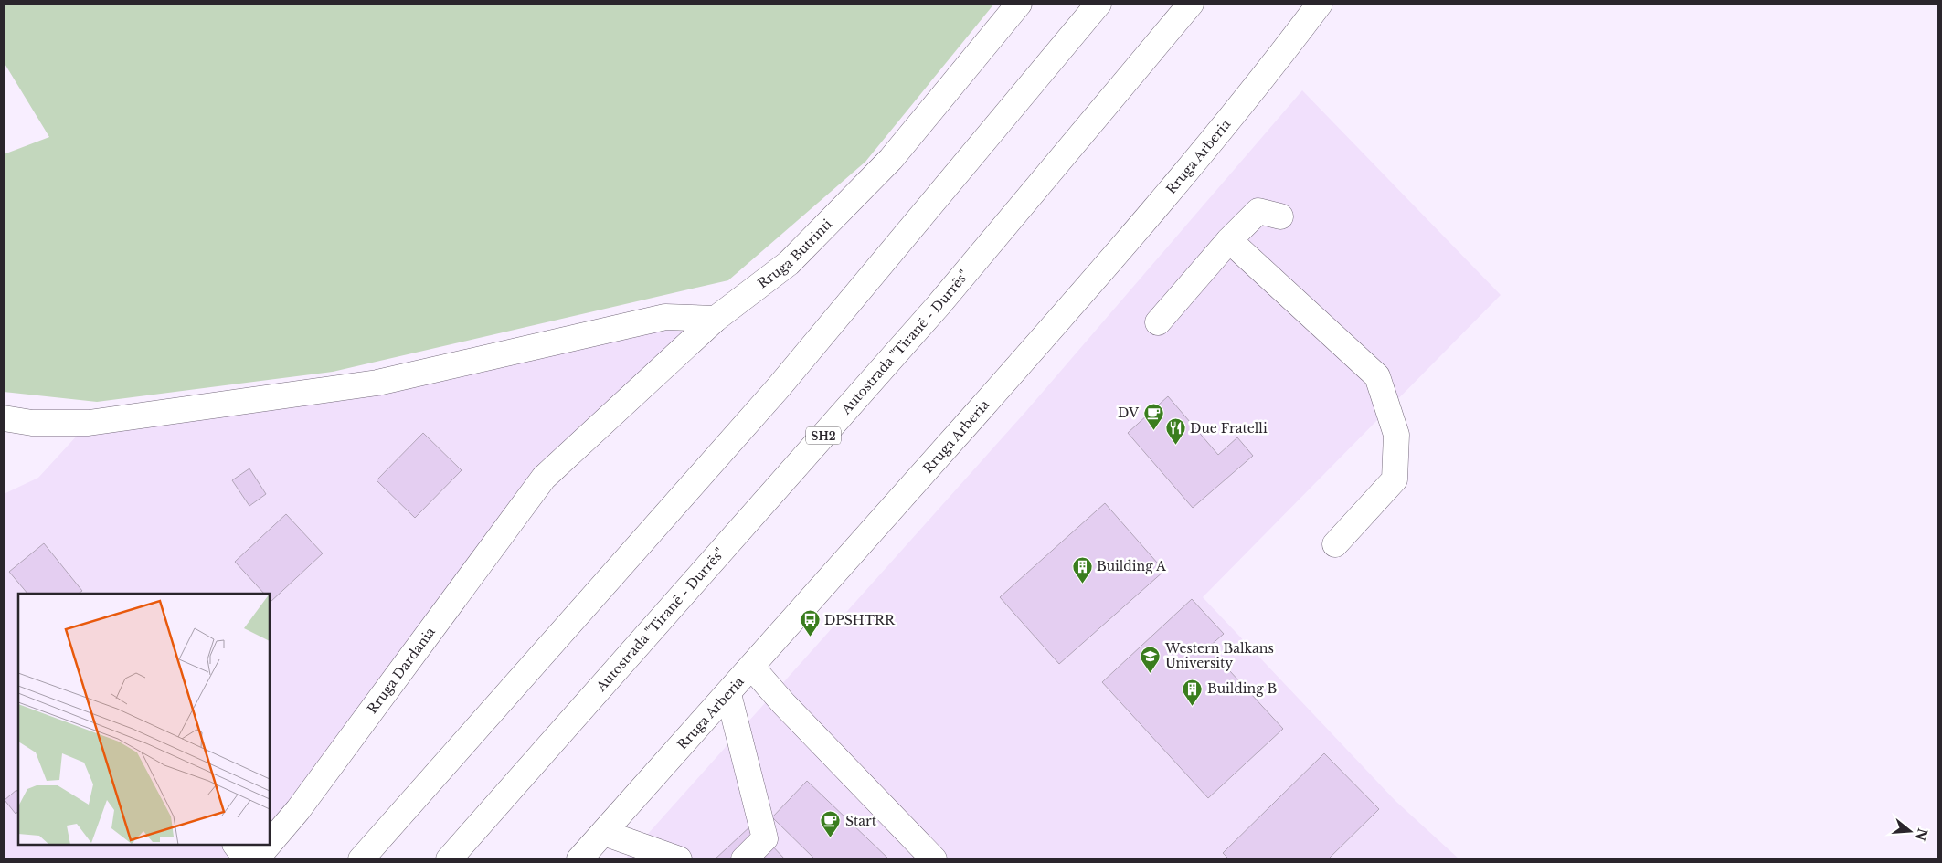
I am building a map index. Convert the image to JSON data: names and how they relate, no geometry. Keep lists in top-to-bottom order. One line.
{"streets":{"main road":["Rruga Arberia","Rruga Butrinti","Autostrada \"Tiranë - Durrës\"","SH2","Rruga Dardania"]},"crossings":[["Rruga Butrinti","Rruga Dardania"]],"places":{"cafe":["DV","Start"],"restaurant":["Due Fratelli"],"building":["Building A","Building B"],"bus stop":["DPSHTRR"],"school or university":["Western Balkans University"]},"north":"right"}
